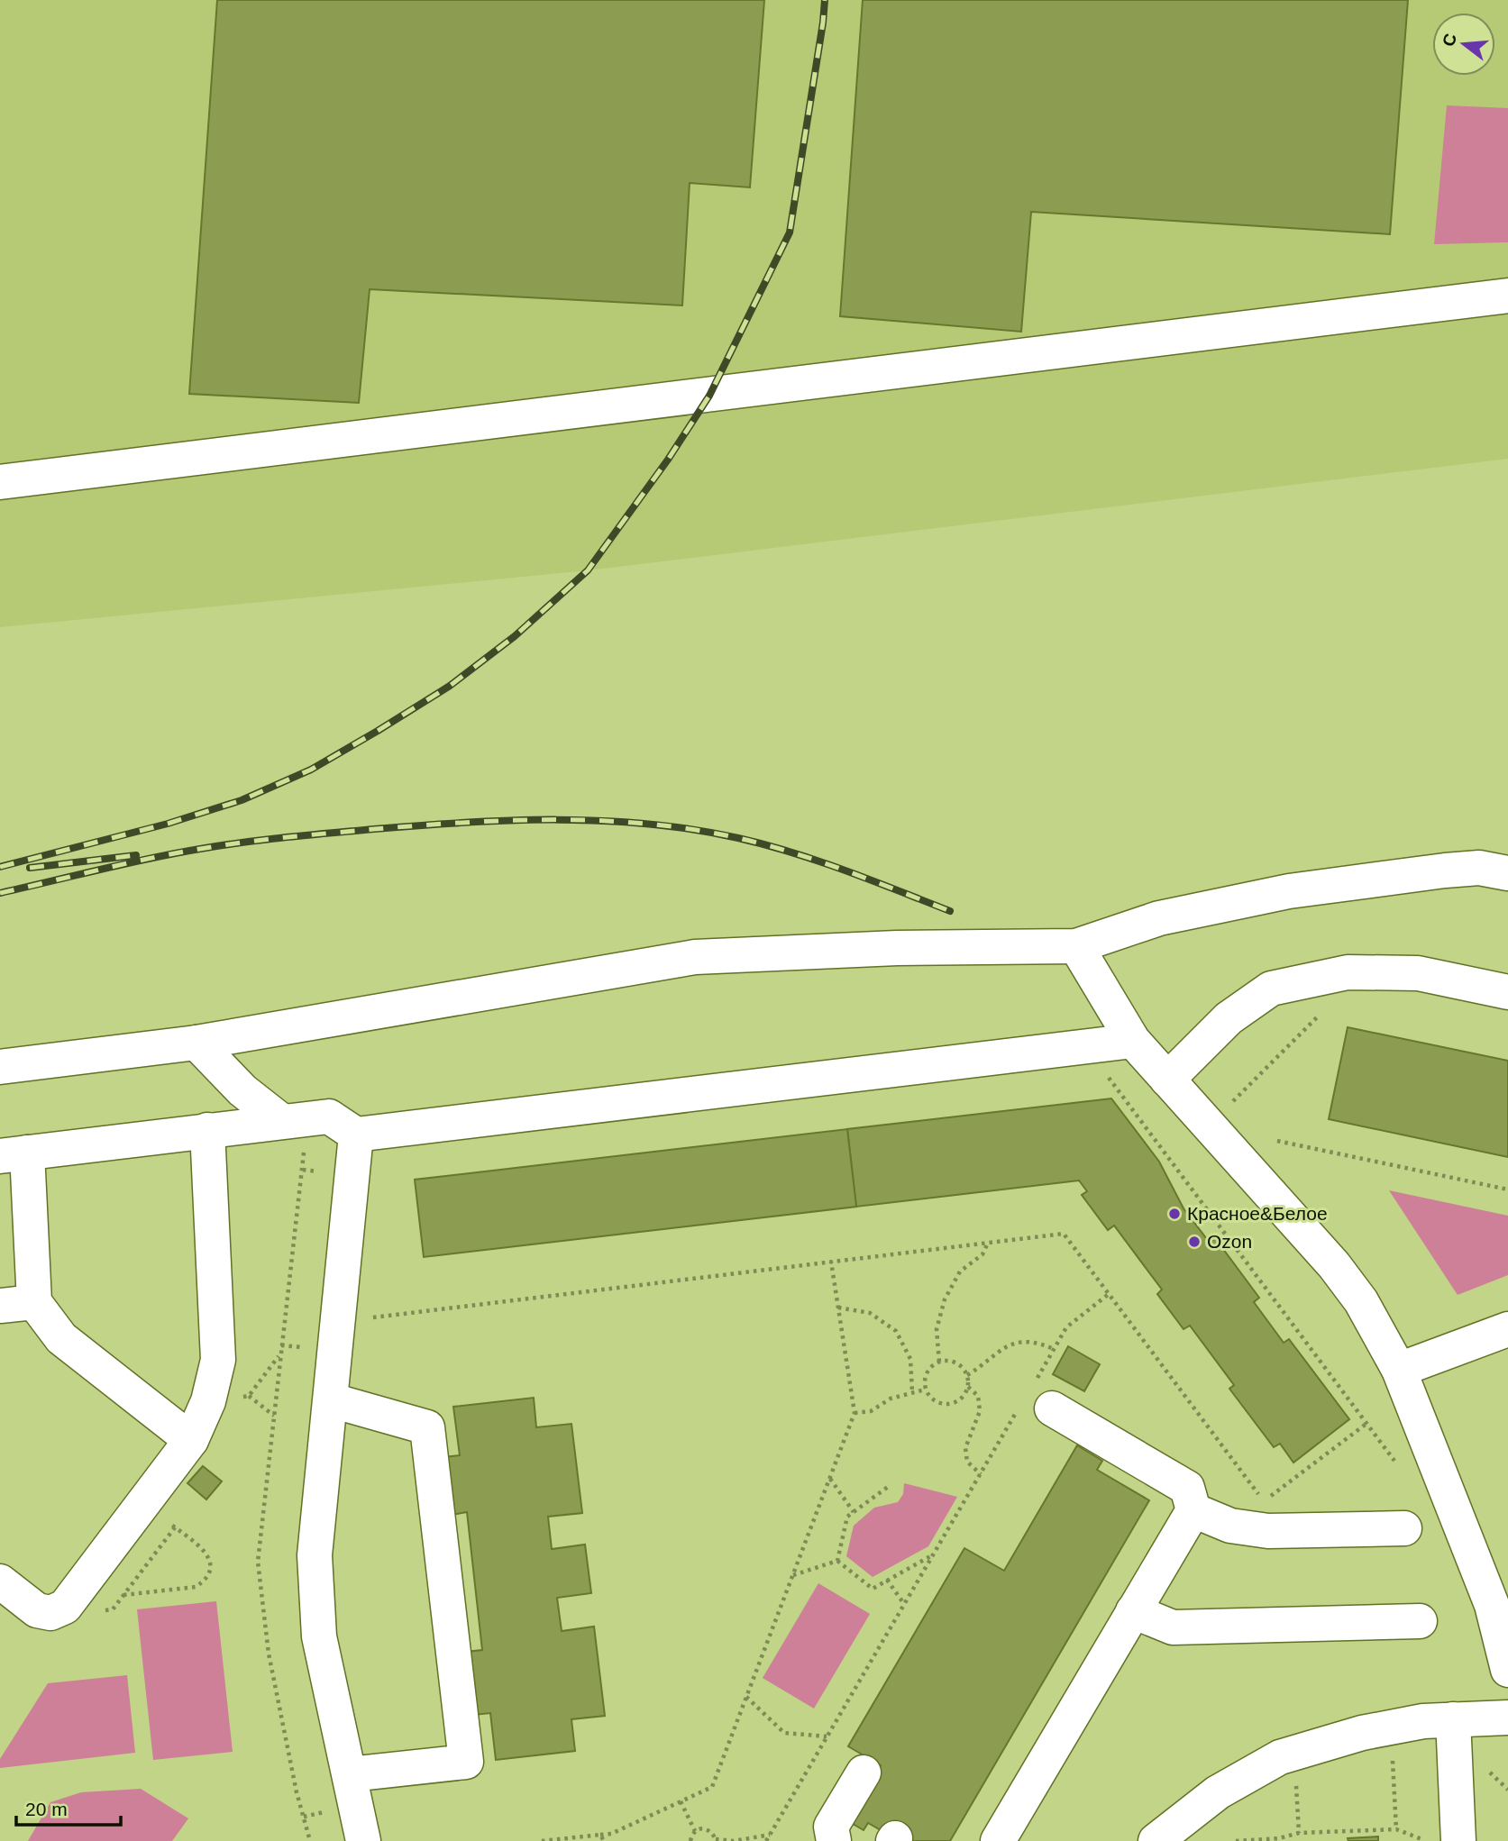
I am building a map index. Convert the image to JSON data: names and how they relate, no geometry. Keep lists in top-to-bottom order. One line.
{"places":["Красное&Белое","Ozon"],"scale_bar":"20 m","north":"left"}
